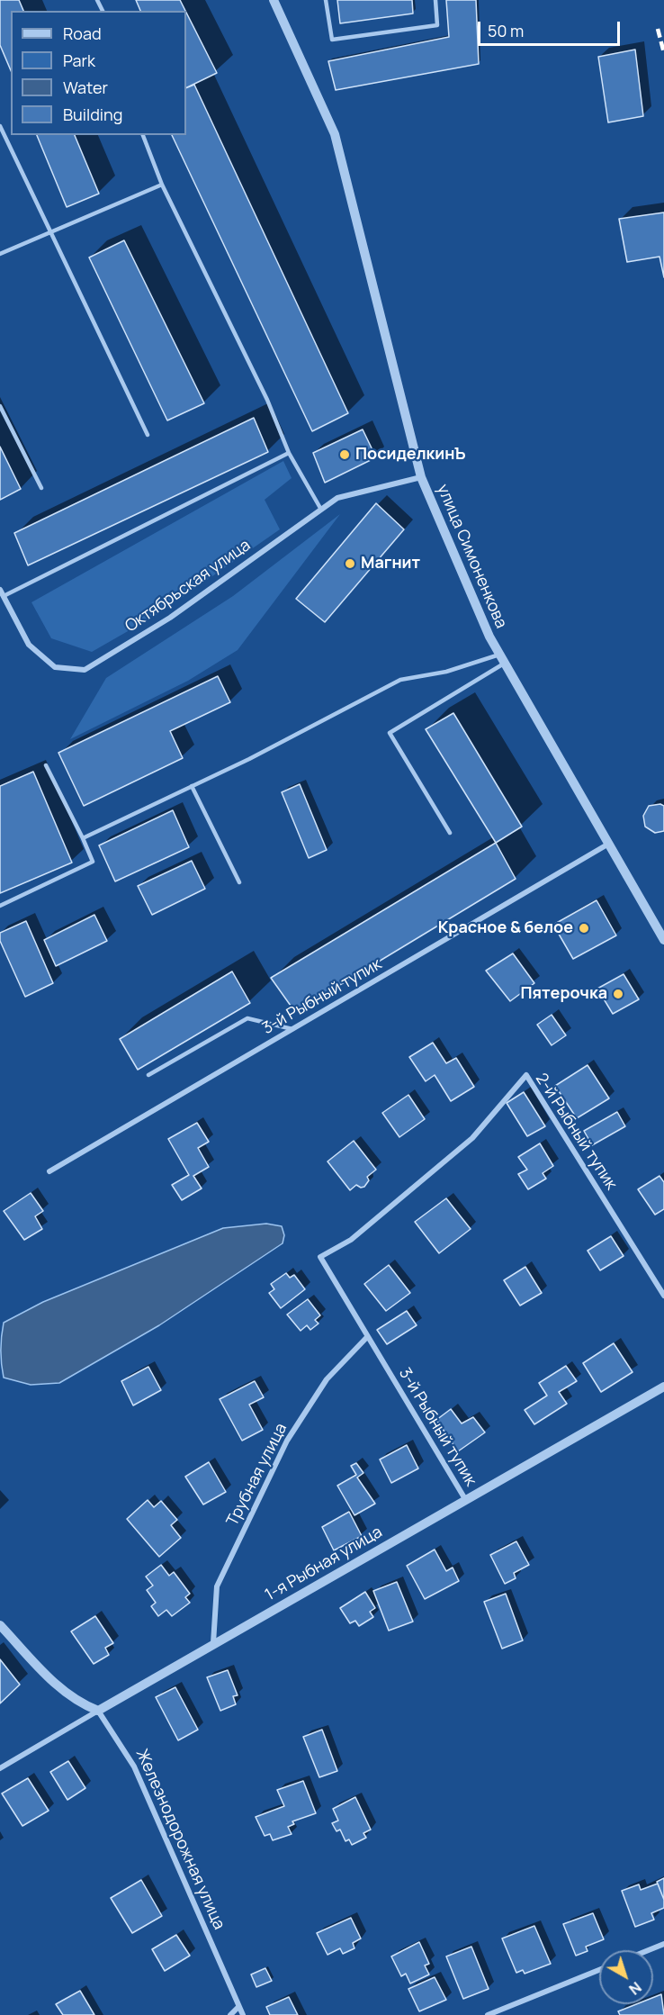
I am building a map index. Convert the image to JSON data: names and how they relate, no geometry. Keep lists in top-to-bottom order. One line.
{"streets":{"street":["улица Симоненкова","Октябрьская улица","3-й Рыбный тупик","2-й Рыбный тупик","Трубная улица","1-я Рыбная улица","Железнодорожная улица"]},"crossings":[["улица Симоненкова","Октябрьская улица"],["улица Симоненкова","3-й Рыбный тупик"],["3-й Рыбный тупик","2-й Рыбный тупик"],["3-й Рыбный тупик","Трубная улица"],["3-й Рыбный тупик","1-я Рыбная улица"],["Трубная улица","1-я Рыбная улица"],["1-я Рыбная улица","Железнодорожная улица"]],"places":["ПосиделкинЪ","Магнит","Красное & белое","Пятерочка"],"legend":["Road","Park","Water","Building"],"scale_bar":"50 m","north":"bottom right"}
